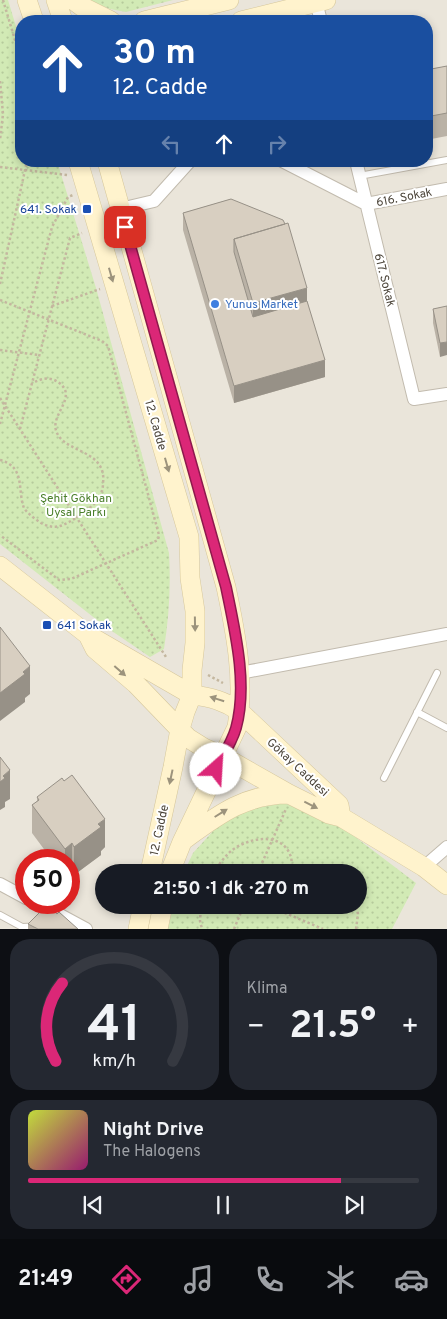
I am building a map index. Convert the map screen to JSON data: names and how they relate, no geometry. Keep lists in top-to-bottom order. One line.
{"streets":{"main road":["12. Cadde","Gökay Caddesi"],"street":["616. Sokak","617. Sokak"]},"crossings":[["616. Sokak","617. Sokak"],["12. Cadde","Gökay Caddesi"]],"parks":["Şehit Gökhan Uysal Parkı"],"places":{"transit":["641. Sokak","641 Sokak"],"other":["Yunus Market"]},"page":{"turn":["30 m","12. Cadde"],"limit":"50","trip":"21:50 · 1 dk · 270 m","tile":"Klima","heat":["−","21.5°","+"],"song":["Night Drive","The Halogens"],"tabs":"21:49","gauge":["41","km/h"]}}
